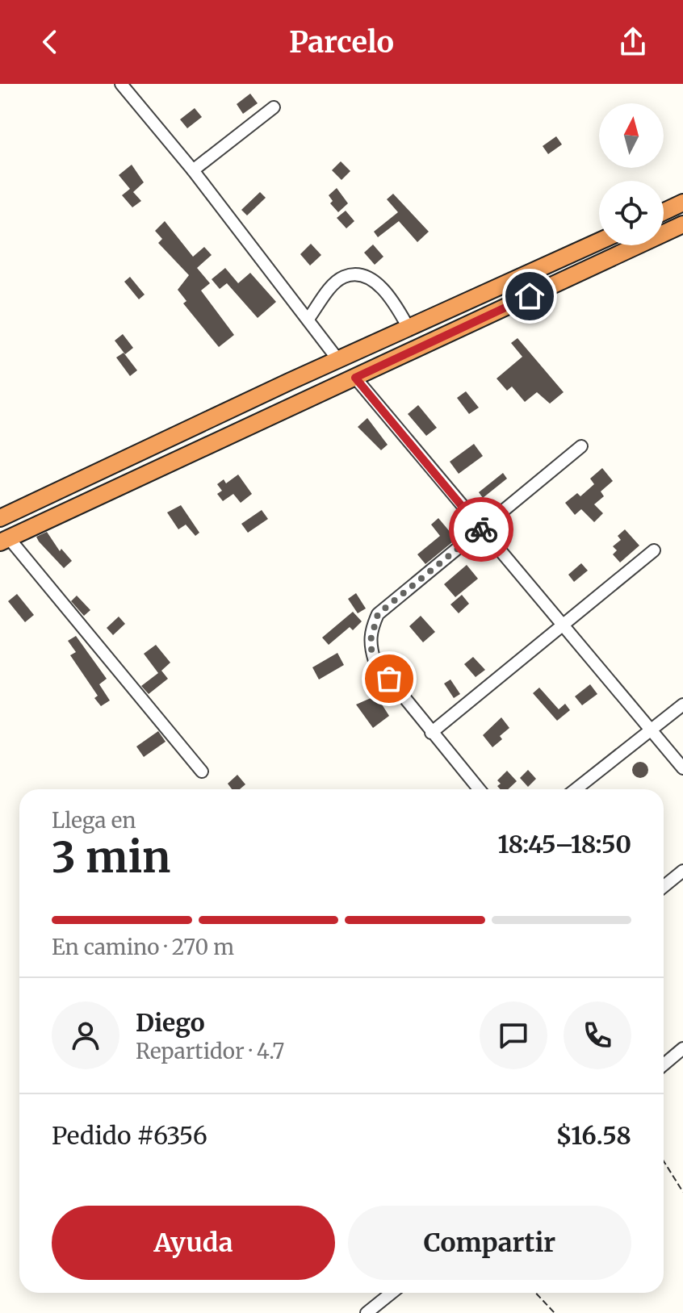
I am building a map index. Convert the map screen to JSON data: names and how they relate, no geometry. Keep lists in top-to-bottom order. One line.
{"north":"top","page":{"header":"Parcelo","heading":["3 min","Llega en","18:45–18:50"],"panel":["Diego","Repartidor · 4.7","Pedido #6356","$16.58"],"bar":"En camino · 270 m","buttons":["Ayuda","Compartir"]}}
